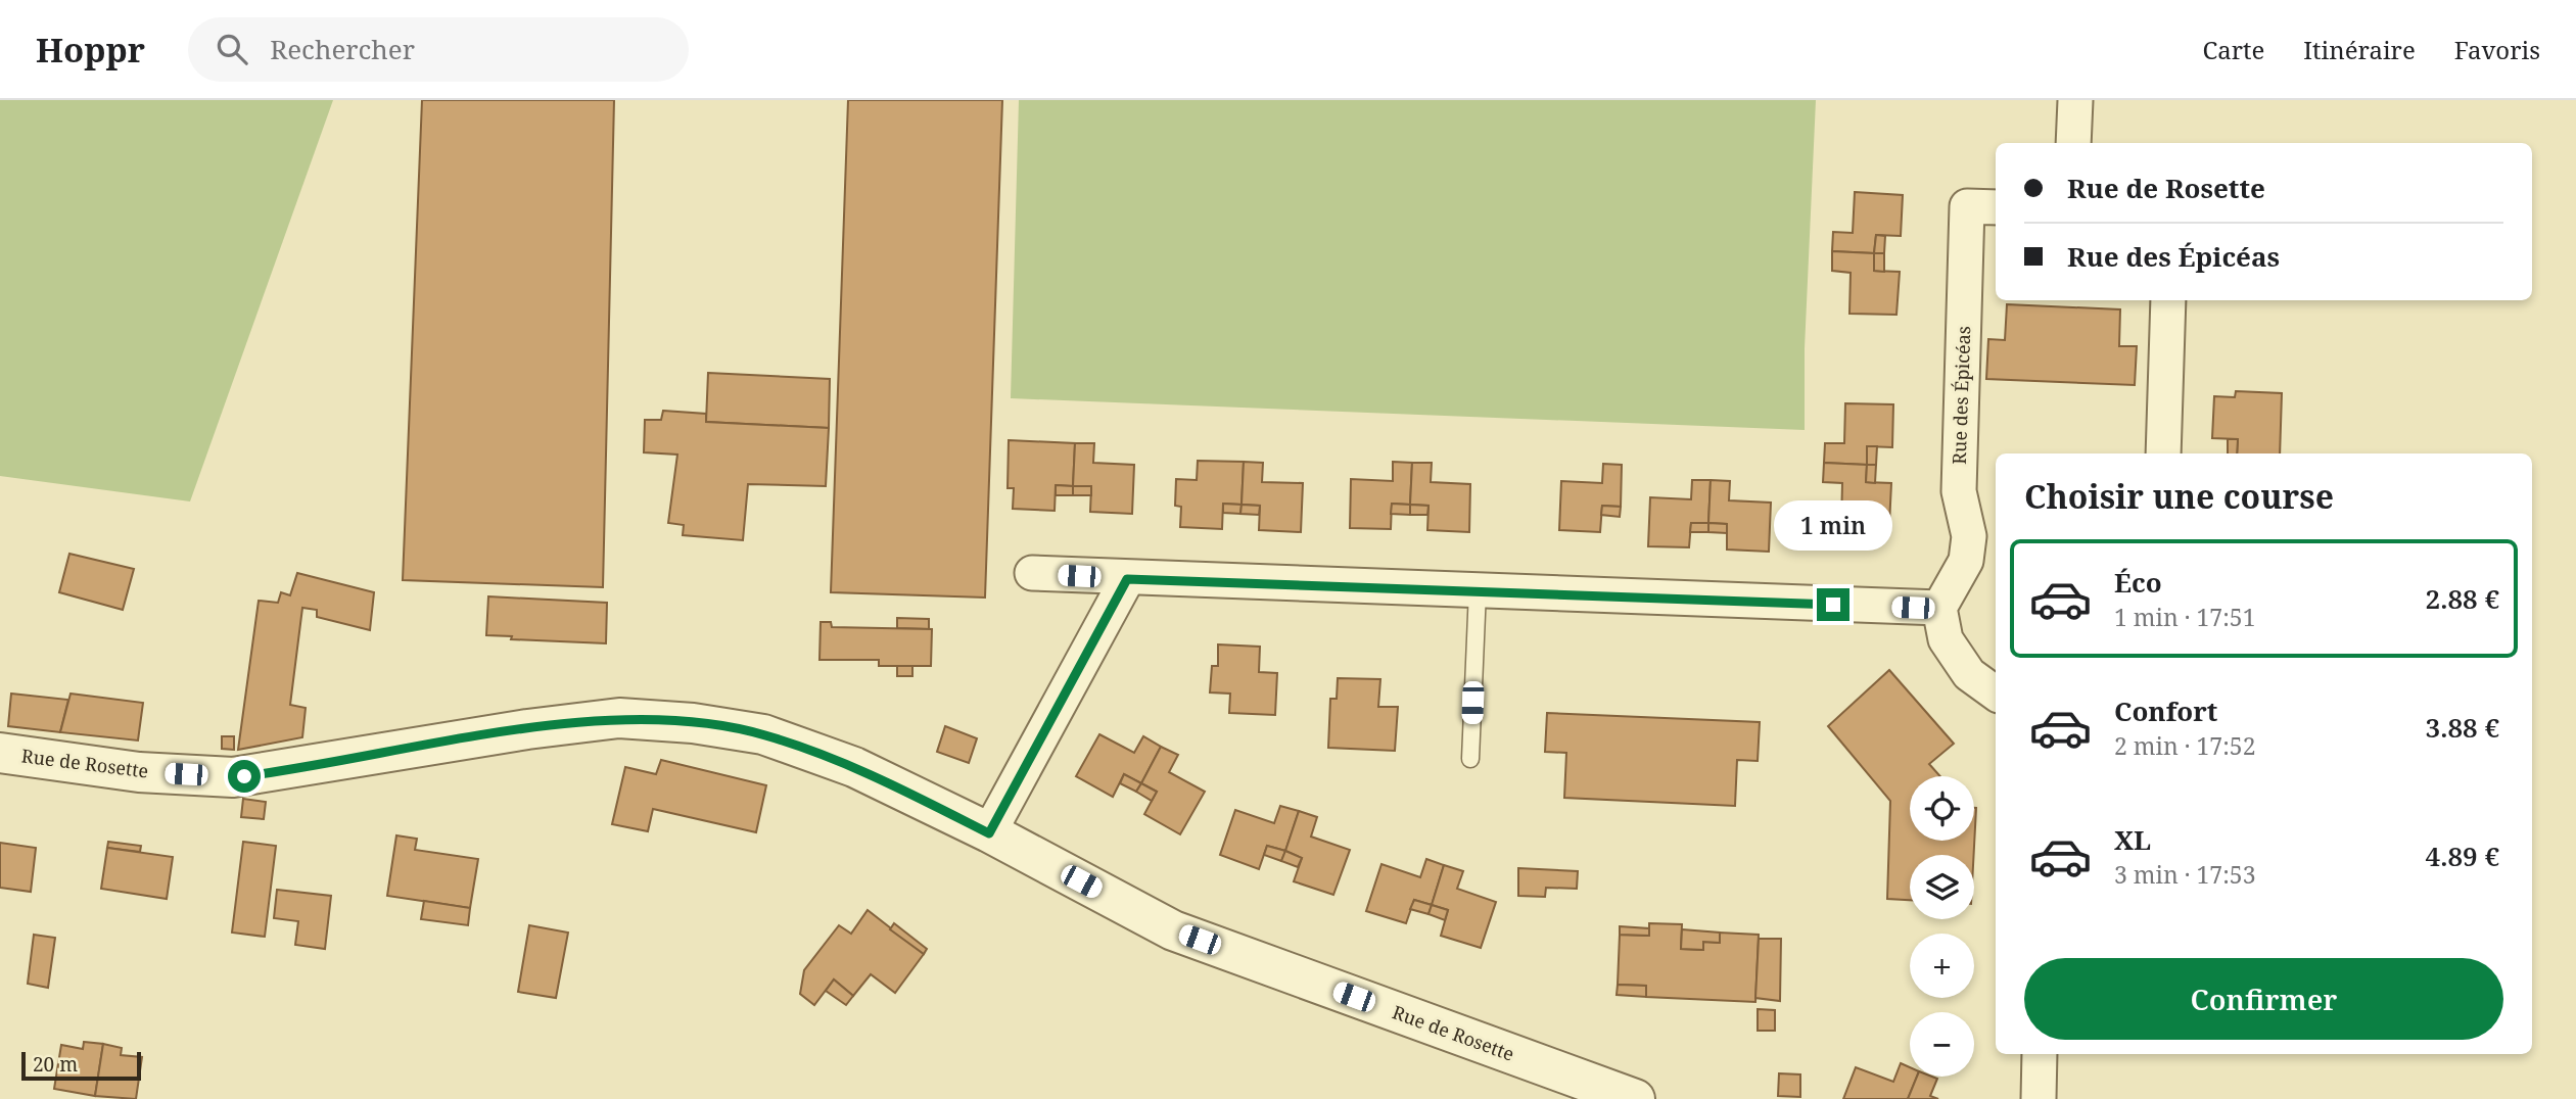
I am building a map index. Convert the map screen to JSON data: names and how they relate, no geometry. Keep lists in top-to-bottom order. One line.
{"streets":{"street":["Rue des Épicéas","Rue de Rosette"]},"scale_bar":"20 m","page":{"header":"Hoppr","search":"Rechercher","nav":["Carte","Itinéraire","Favoris"],"banner":["Rue de Rosette","Rue des Épicéas"],"heading":"Choisir une course","bubble":"1 min","list":[{"name":"Éco","note":"1 min · 17:51","value":"2.88 €"},{"name":"Confort","note":"2 min · 17:52","value":"3.88 €"},{"name":"XL","note":"3 min · 17:53","value":"4.89 €"}],"map_buttons":["+","−"],"buttons":"Confirmer","scale":"20 m"}}
